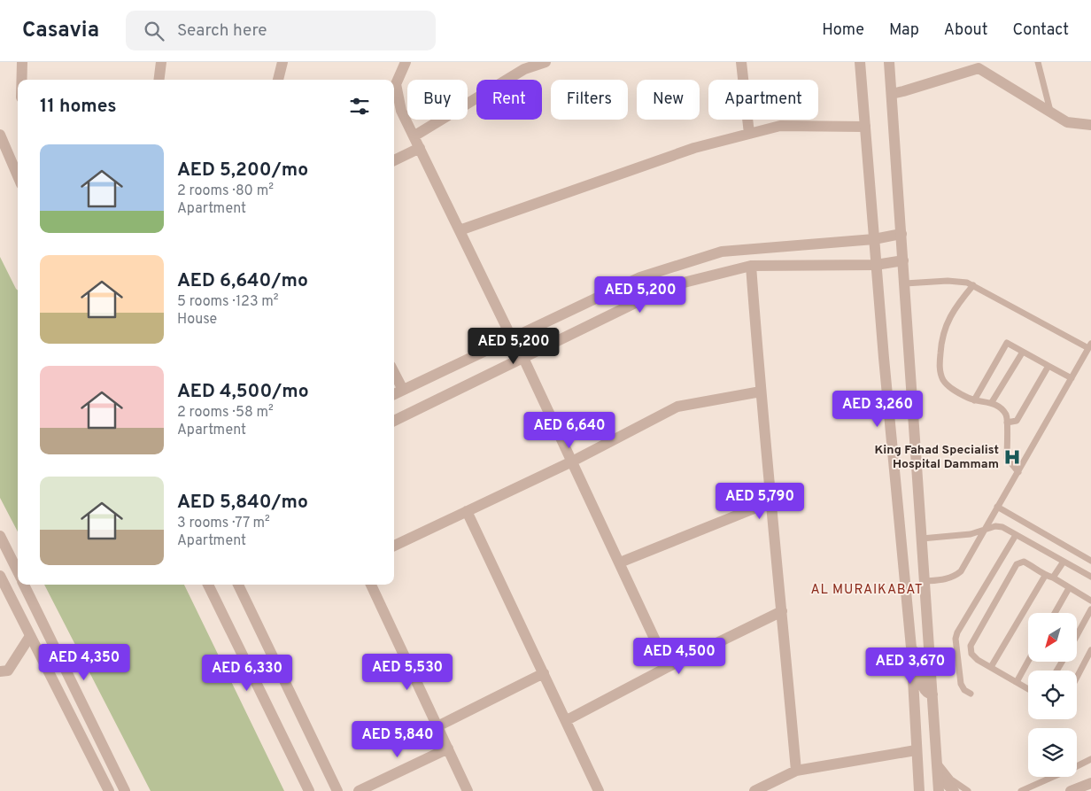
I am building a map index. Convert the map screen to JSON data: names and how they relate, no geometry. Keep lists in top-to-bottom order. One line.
{"districts":["AL MURAIKABAT"],"places":{"hospital":["King Fahad Specialist Hospital Dammam"]},"north":"bottom left","page":{"header":"Casavia","search":"Search here","nav":["Home","Map","About","Contact"],"chip":["Buy","Rent","Filters","New","Apartment"],"heading":"11 homes","list":[{"name":"AED 5,200/mo","note":"2 rooms · 80 m² · Apartment"},{"name":"AED 6,640/mo","note":"5 rooms · 123 m² · House"},{"name":"AED 4,500/mo","note":"2 rooms · 58 m² · Apartment"},{"name":"AED 5,840/mo","note":"3 rooms · 77 m² · Apartment"}],"price":["AED 5,200","AED 5,200","AED 3,260","AED 6,640","AED 5,790","AED 4,500","AED 4,350","AED 3,670","AED 5,530","AED 6,330","AED 5,840"]}}
